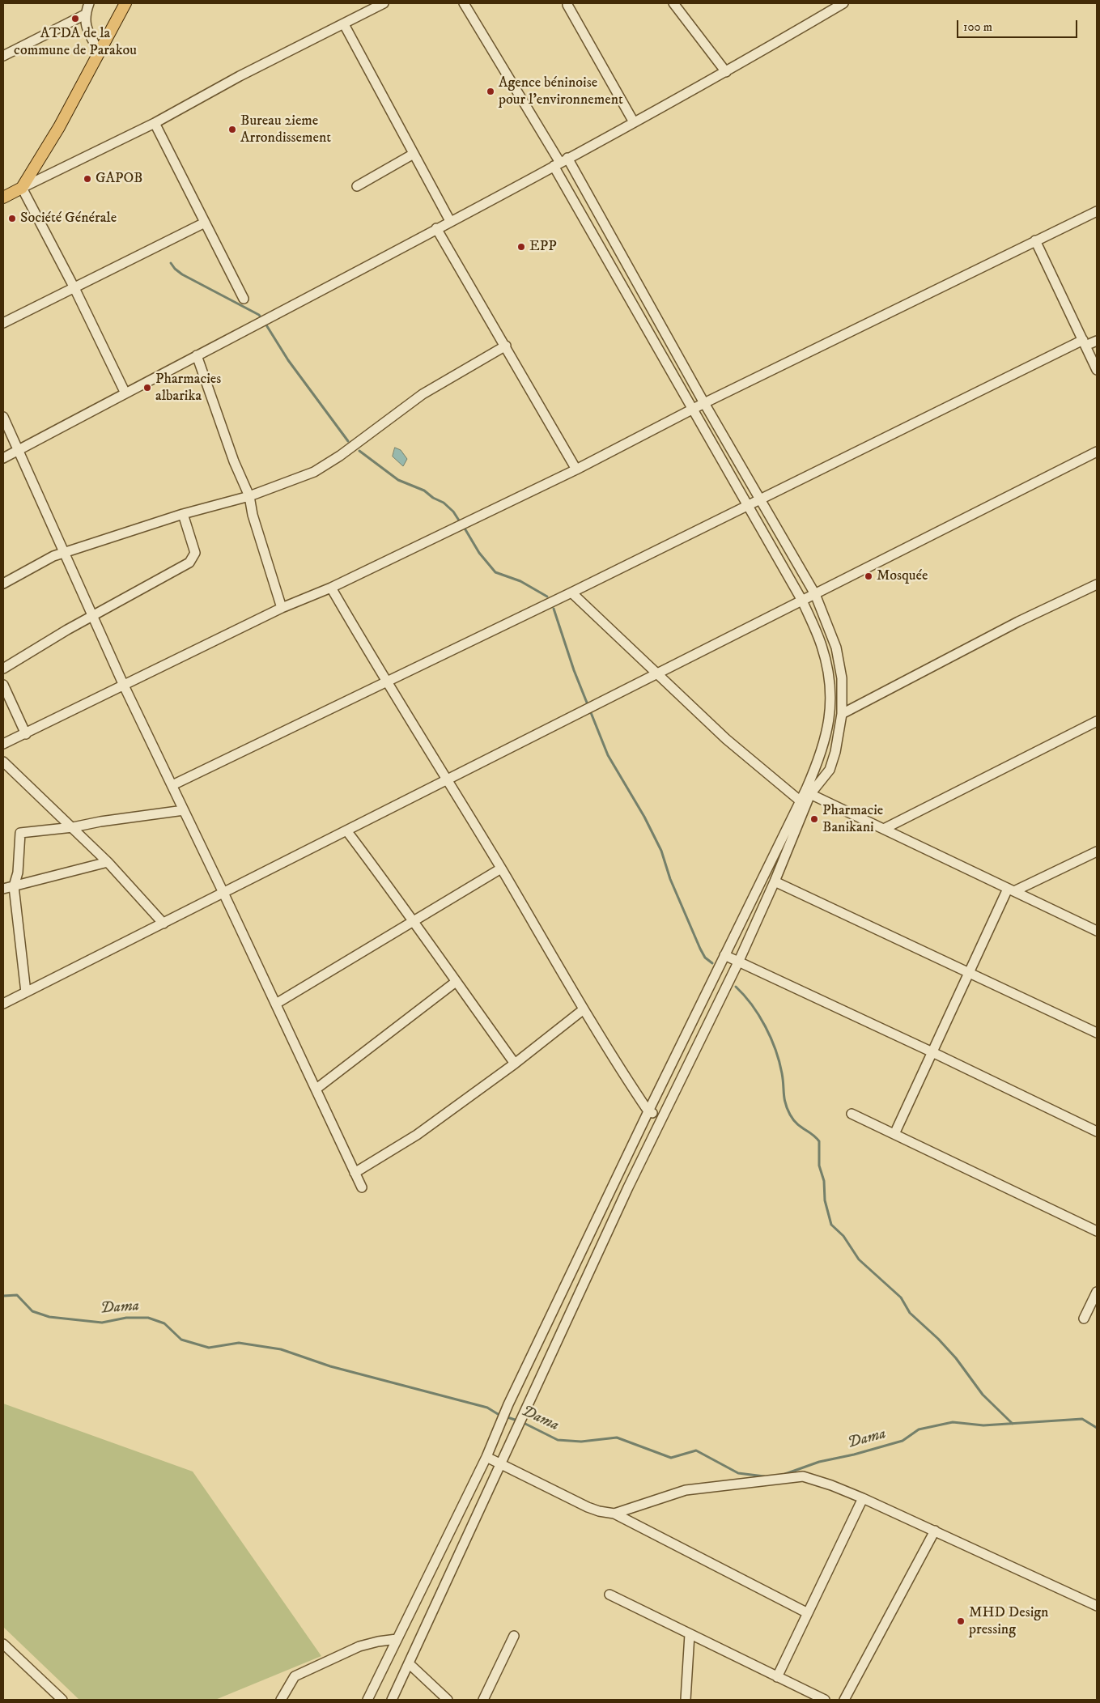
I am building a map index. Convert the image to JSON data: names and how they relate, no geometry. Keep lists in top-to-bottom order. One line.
{"water":["Dama"],"places":["ATDA de la commune de Parakou","Agence béninoise pour l'environnement","Bureau 2ieme Arrondissement","GAPOB","Société Générale","EPP","Pharmacies albarika","Mosquée","Pharmacie Banikani","MHD Design pressing"],"scale_bar":"100 m"}
